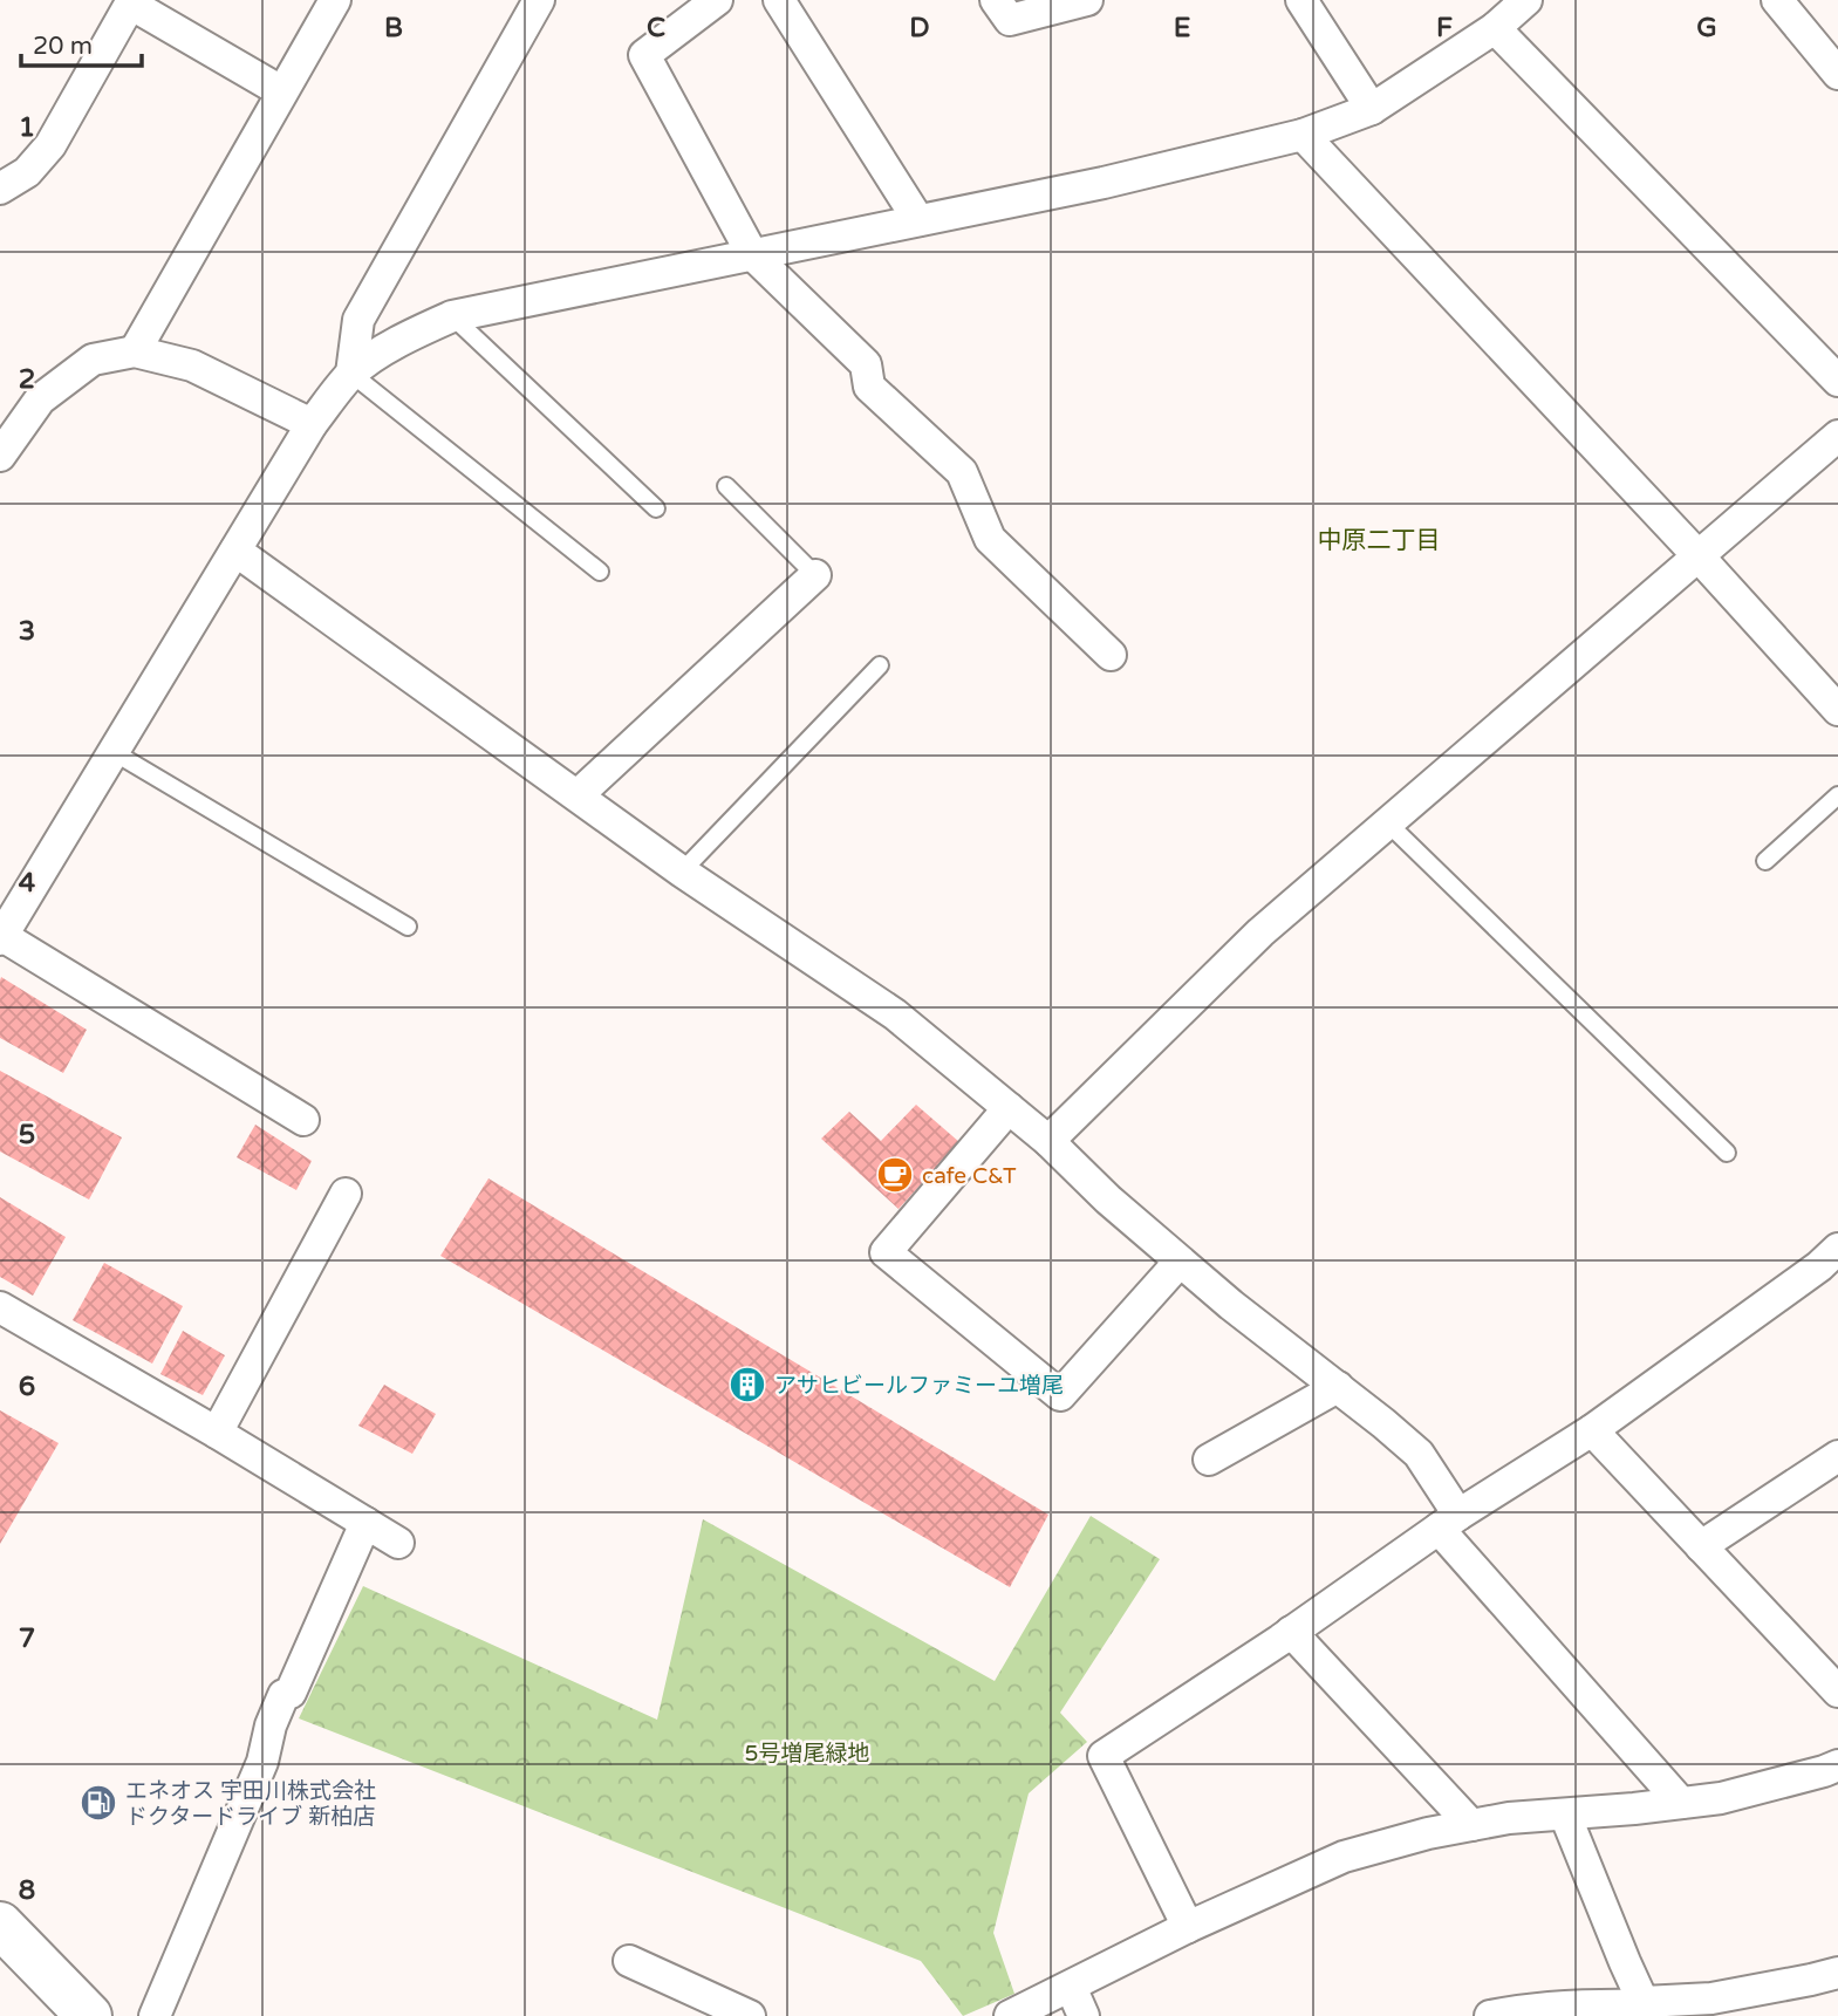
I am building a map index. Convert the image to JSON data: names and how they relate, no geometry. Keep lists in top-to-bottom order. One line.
{"districts":["中原二丁目"],"parks":["5号増尾緑地"],"places":{"cafe":["cafe C&T"],"building":["アサヒビールファミーユ増尾"],"fuel station":["エネオス 宇田川株式会社 ドクタードライブ 新柏店"]},"scale_bar":"20 m","grid":{"columns":["B","C","D","E","F","G"],"rows":["1","2","3","4","5","6","7","8"]}}
